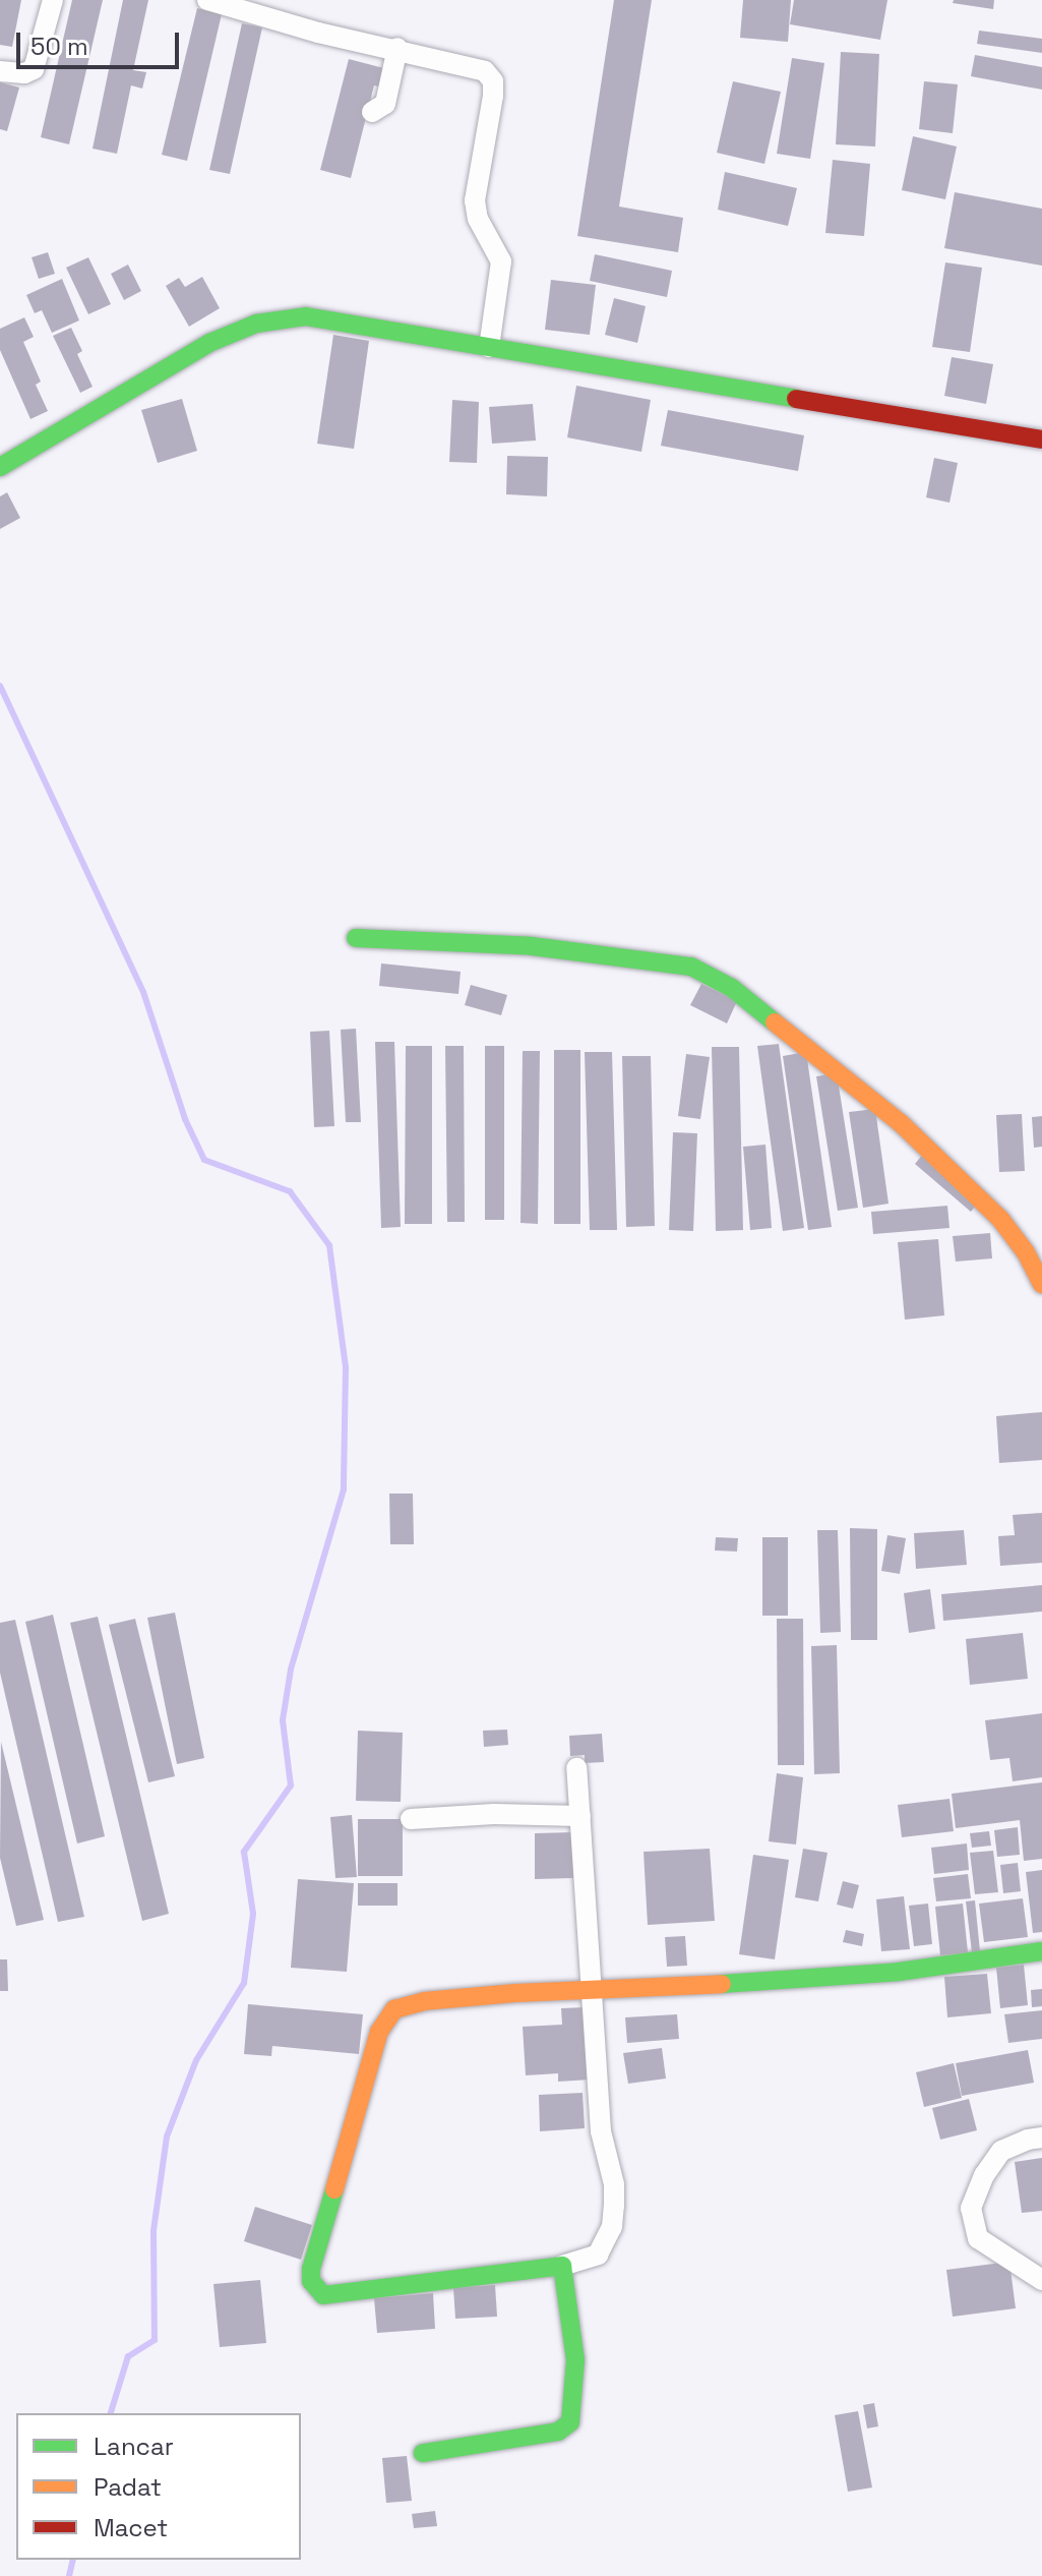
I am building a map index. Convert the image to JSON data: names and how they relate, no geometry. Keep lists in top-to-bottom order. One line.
{"legend":["Lancar","Padat","Macet"],"scale_bar":"50 m"}
